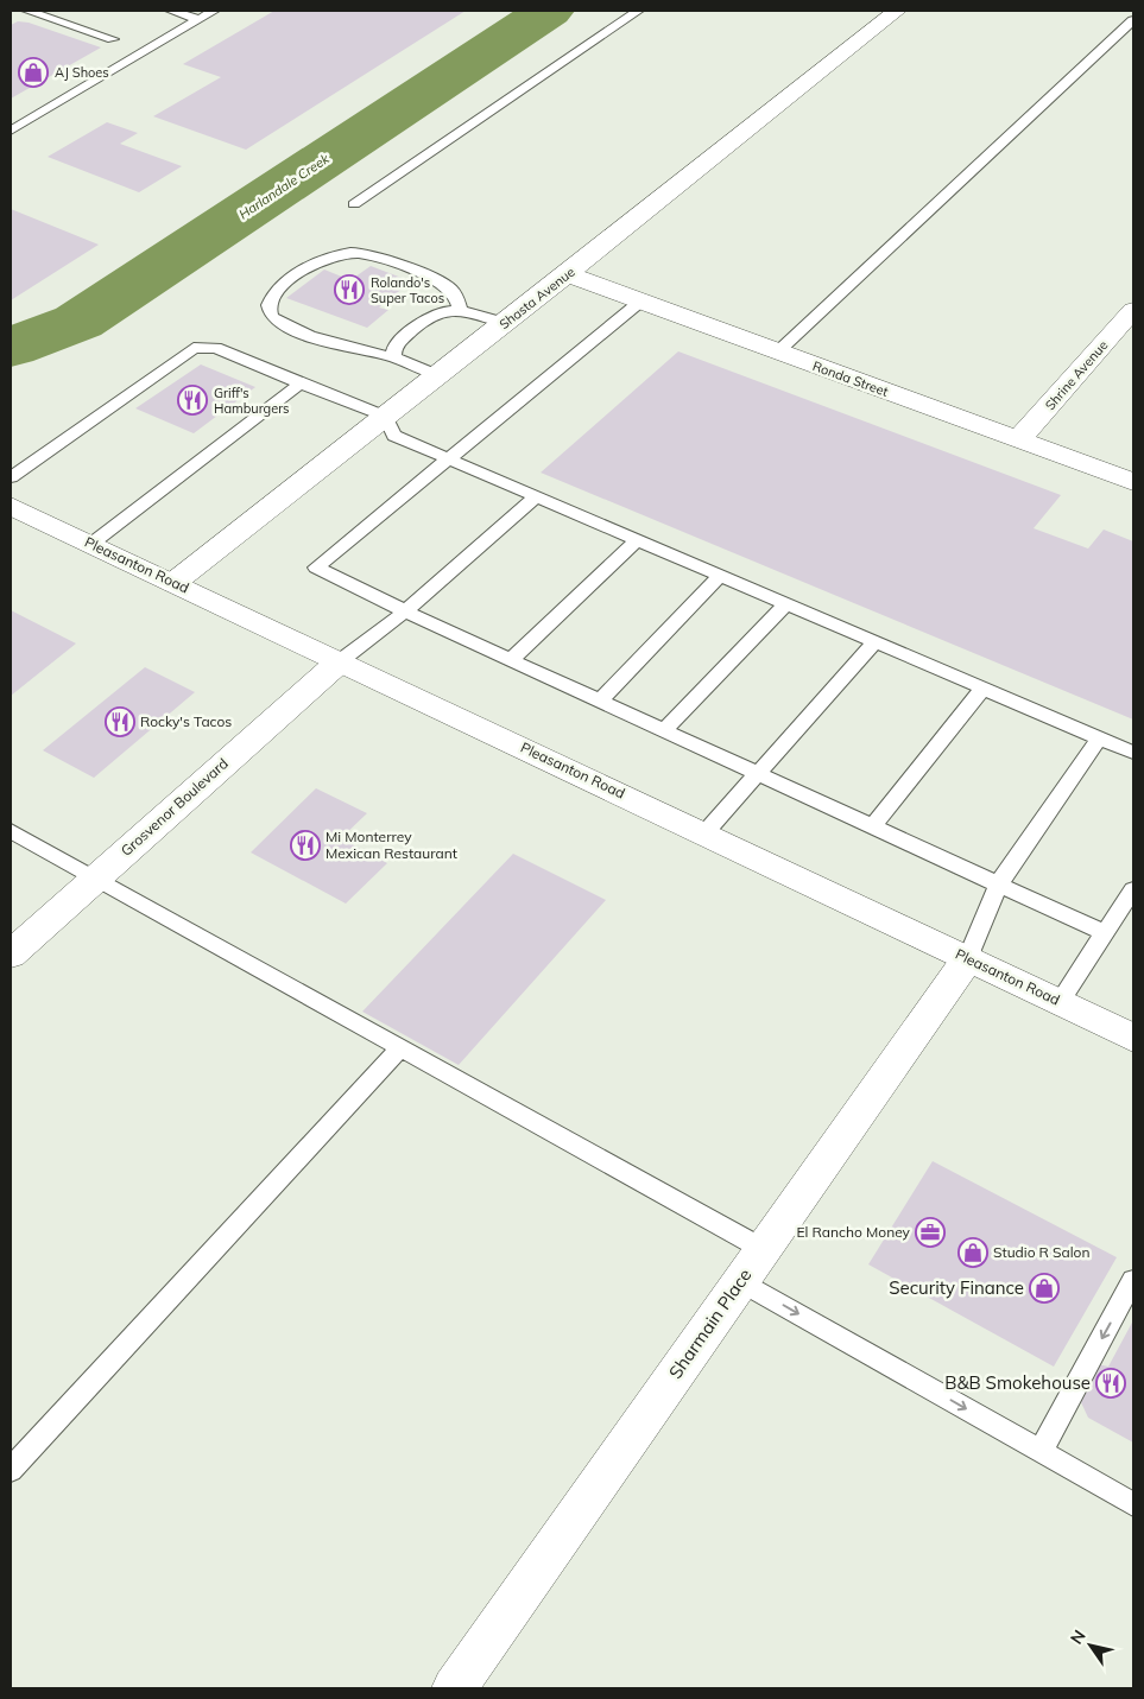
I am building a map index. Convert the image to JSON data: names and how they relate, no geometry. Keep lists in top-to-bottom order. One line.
{"streets":{"street":["Shasta Avenue","Shrine Avenue","Ronda Street","Pleasanton Road","Grosvenor Boulevard","Sharmain Place"]},"crossings":[["Shasta Avenue","Ronda Street"],["Shasta Avenue","Pleasanton Road"],["Shrine Avenue","Ronda Street"],["Pleasanton Road","Grosvenor Boulevard"],["Pleasanton Road","Sharmain Place"]],"water":["Harlandale Creek"],"places":{"shop":["AJ Shoes","Studio R Salon","Security Finance"],"restaurant":["Rolando's Super Tacos","Griff's Hamburgers","Rocky's Tacos","Mi Monterrey Mexican Restaurant","B&B Smokehouse"],"office":["El Rancho Money"]},"north":"top left"}
